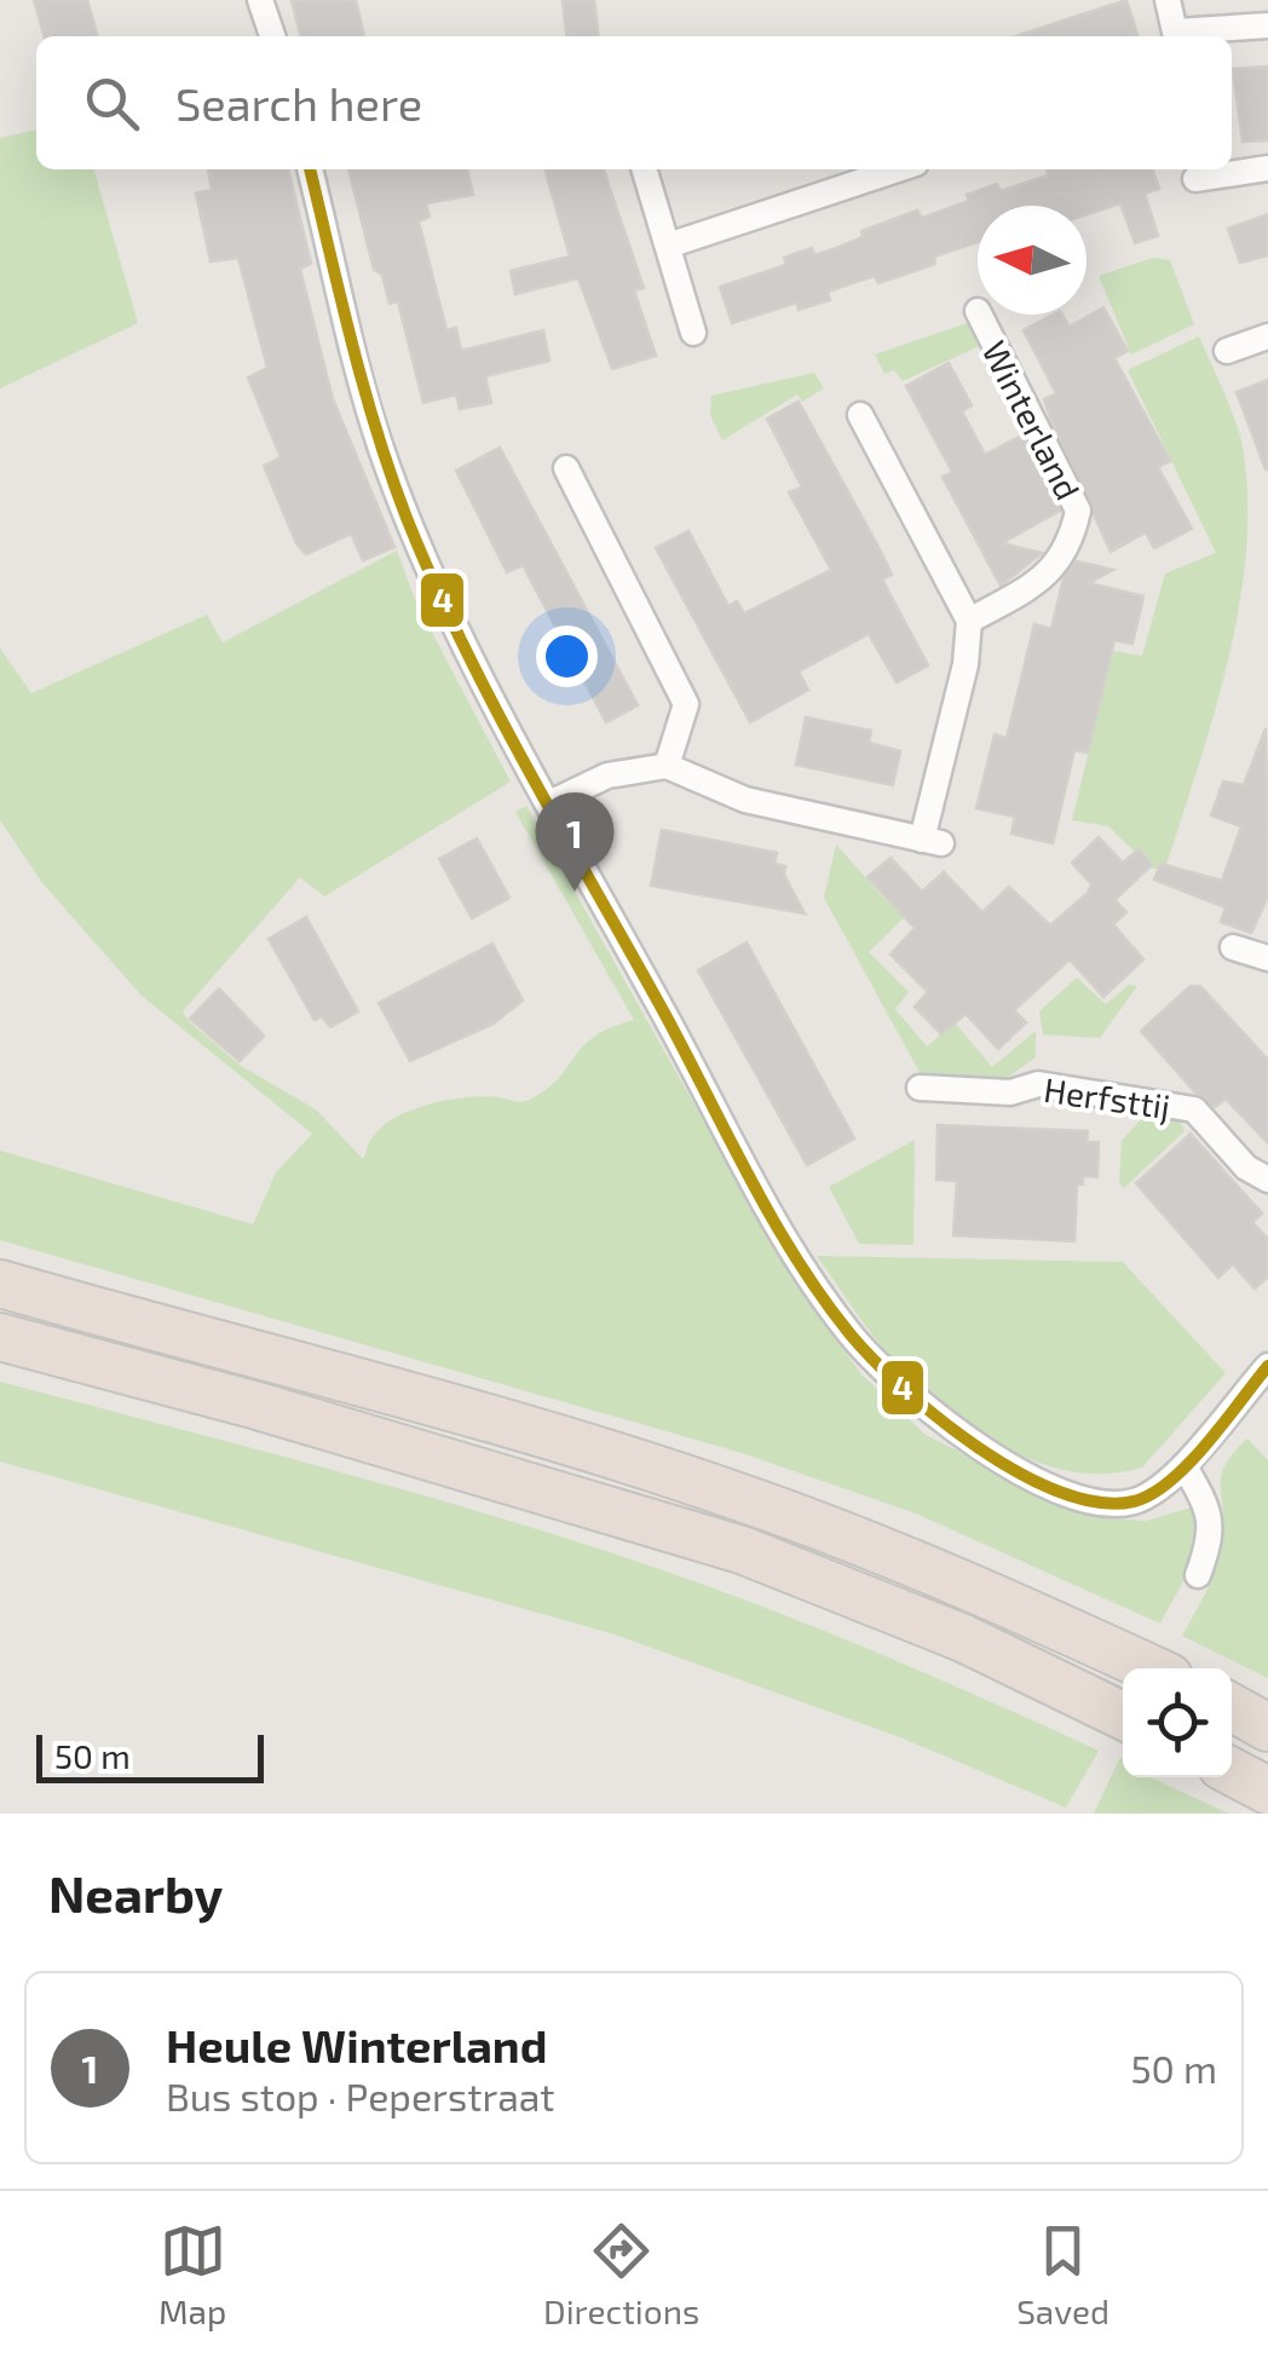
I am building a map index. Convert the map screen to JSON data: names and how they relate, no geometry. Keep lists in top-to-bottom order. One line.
{"streets":{"street":["Winterland","Herfsttij"]},"lines":["transit line 4"],"scale_bar":"50 m","north":"left","page":{"search":"Search here","pins":"1","scale":"50 m","heading":"Nearby","list":[{"mark":"1","name":"Heule Winterland","note":"Bus stop · Peperstraat","value":"50 m"}],"nav":["Map","Directions","Saved"]}}
